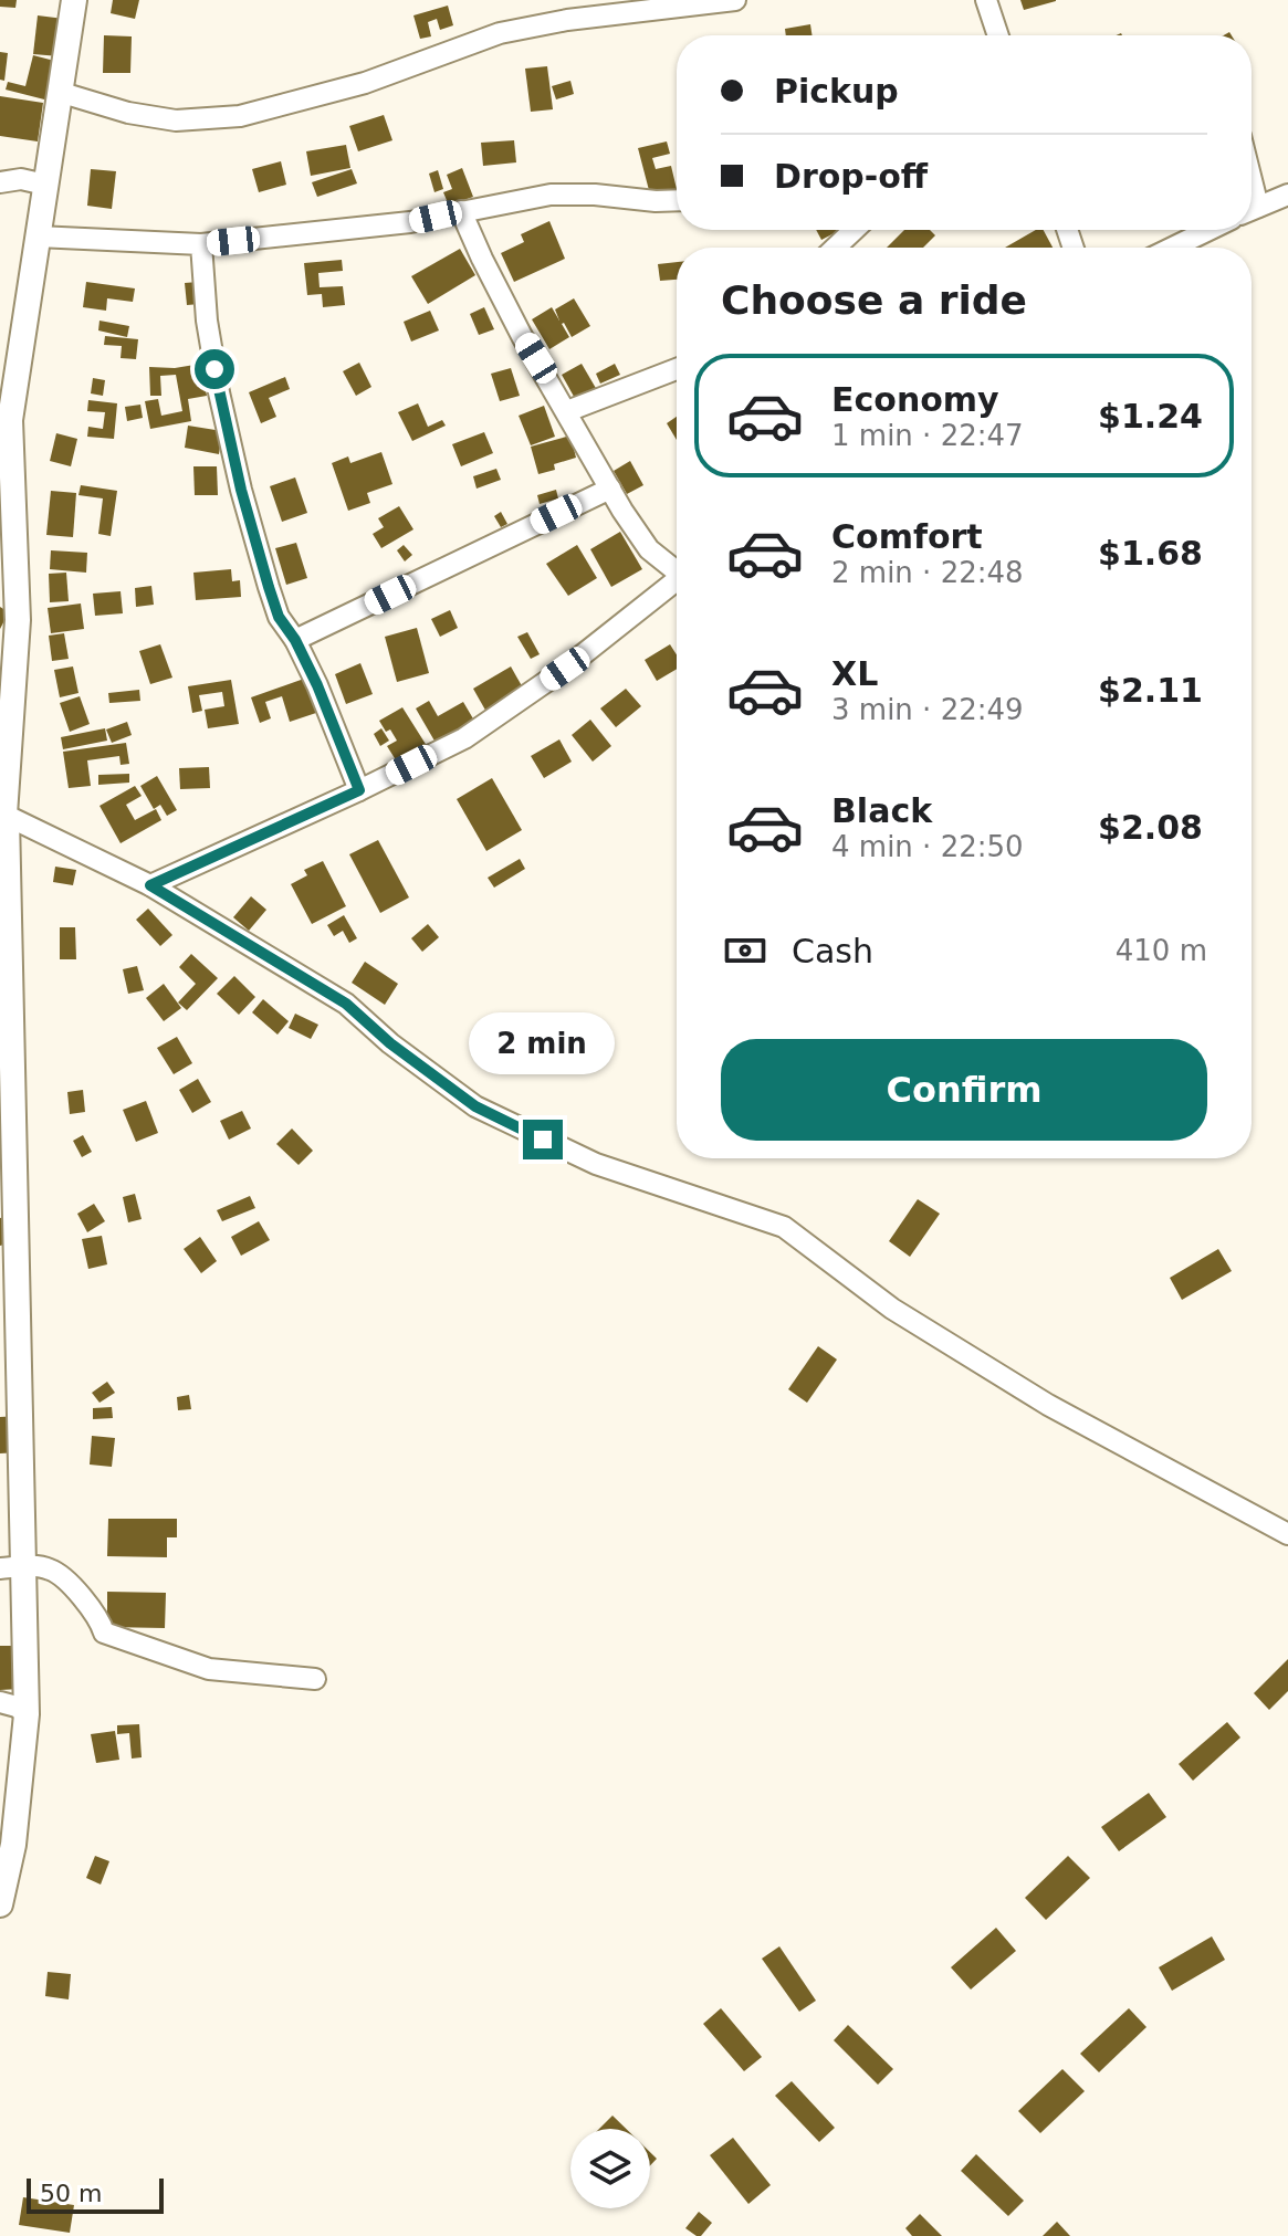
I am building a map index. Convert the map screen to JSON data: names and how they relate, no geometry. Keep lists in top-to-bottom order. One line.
{"scale_bar":"50 m","page":{"banner":["Pickup","Drop-off"],"heading":"Choose a ride","list":[{"name":"Economy","note":"1 min · 22:47","value":"$1.24"},{"name":"Comfort","note":"2 min · 22:48","value":"$1.68"},{"name":"XL","note":"3 min · 22:49","value":"$2.11"},{"name":"Black","note":"4 min · 22:50","value":"$2.08"}],"pay":["Cash","410 m"],"bubble":"2 min","buttons":"Confirm","scale":"50 m"}}
